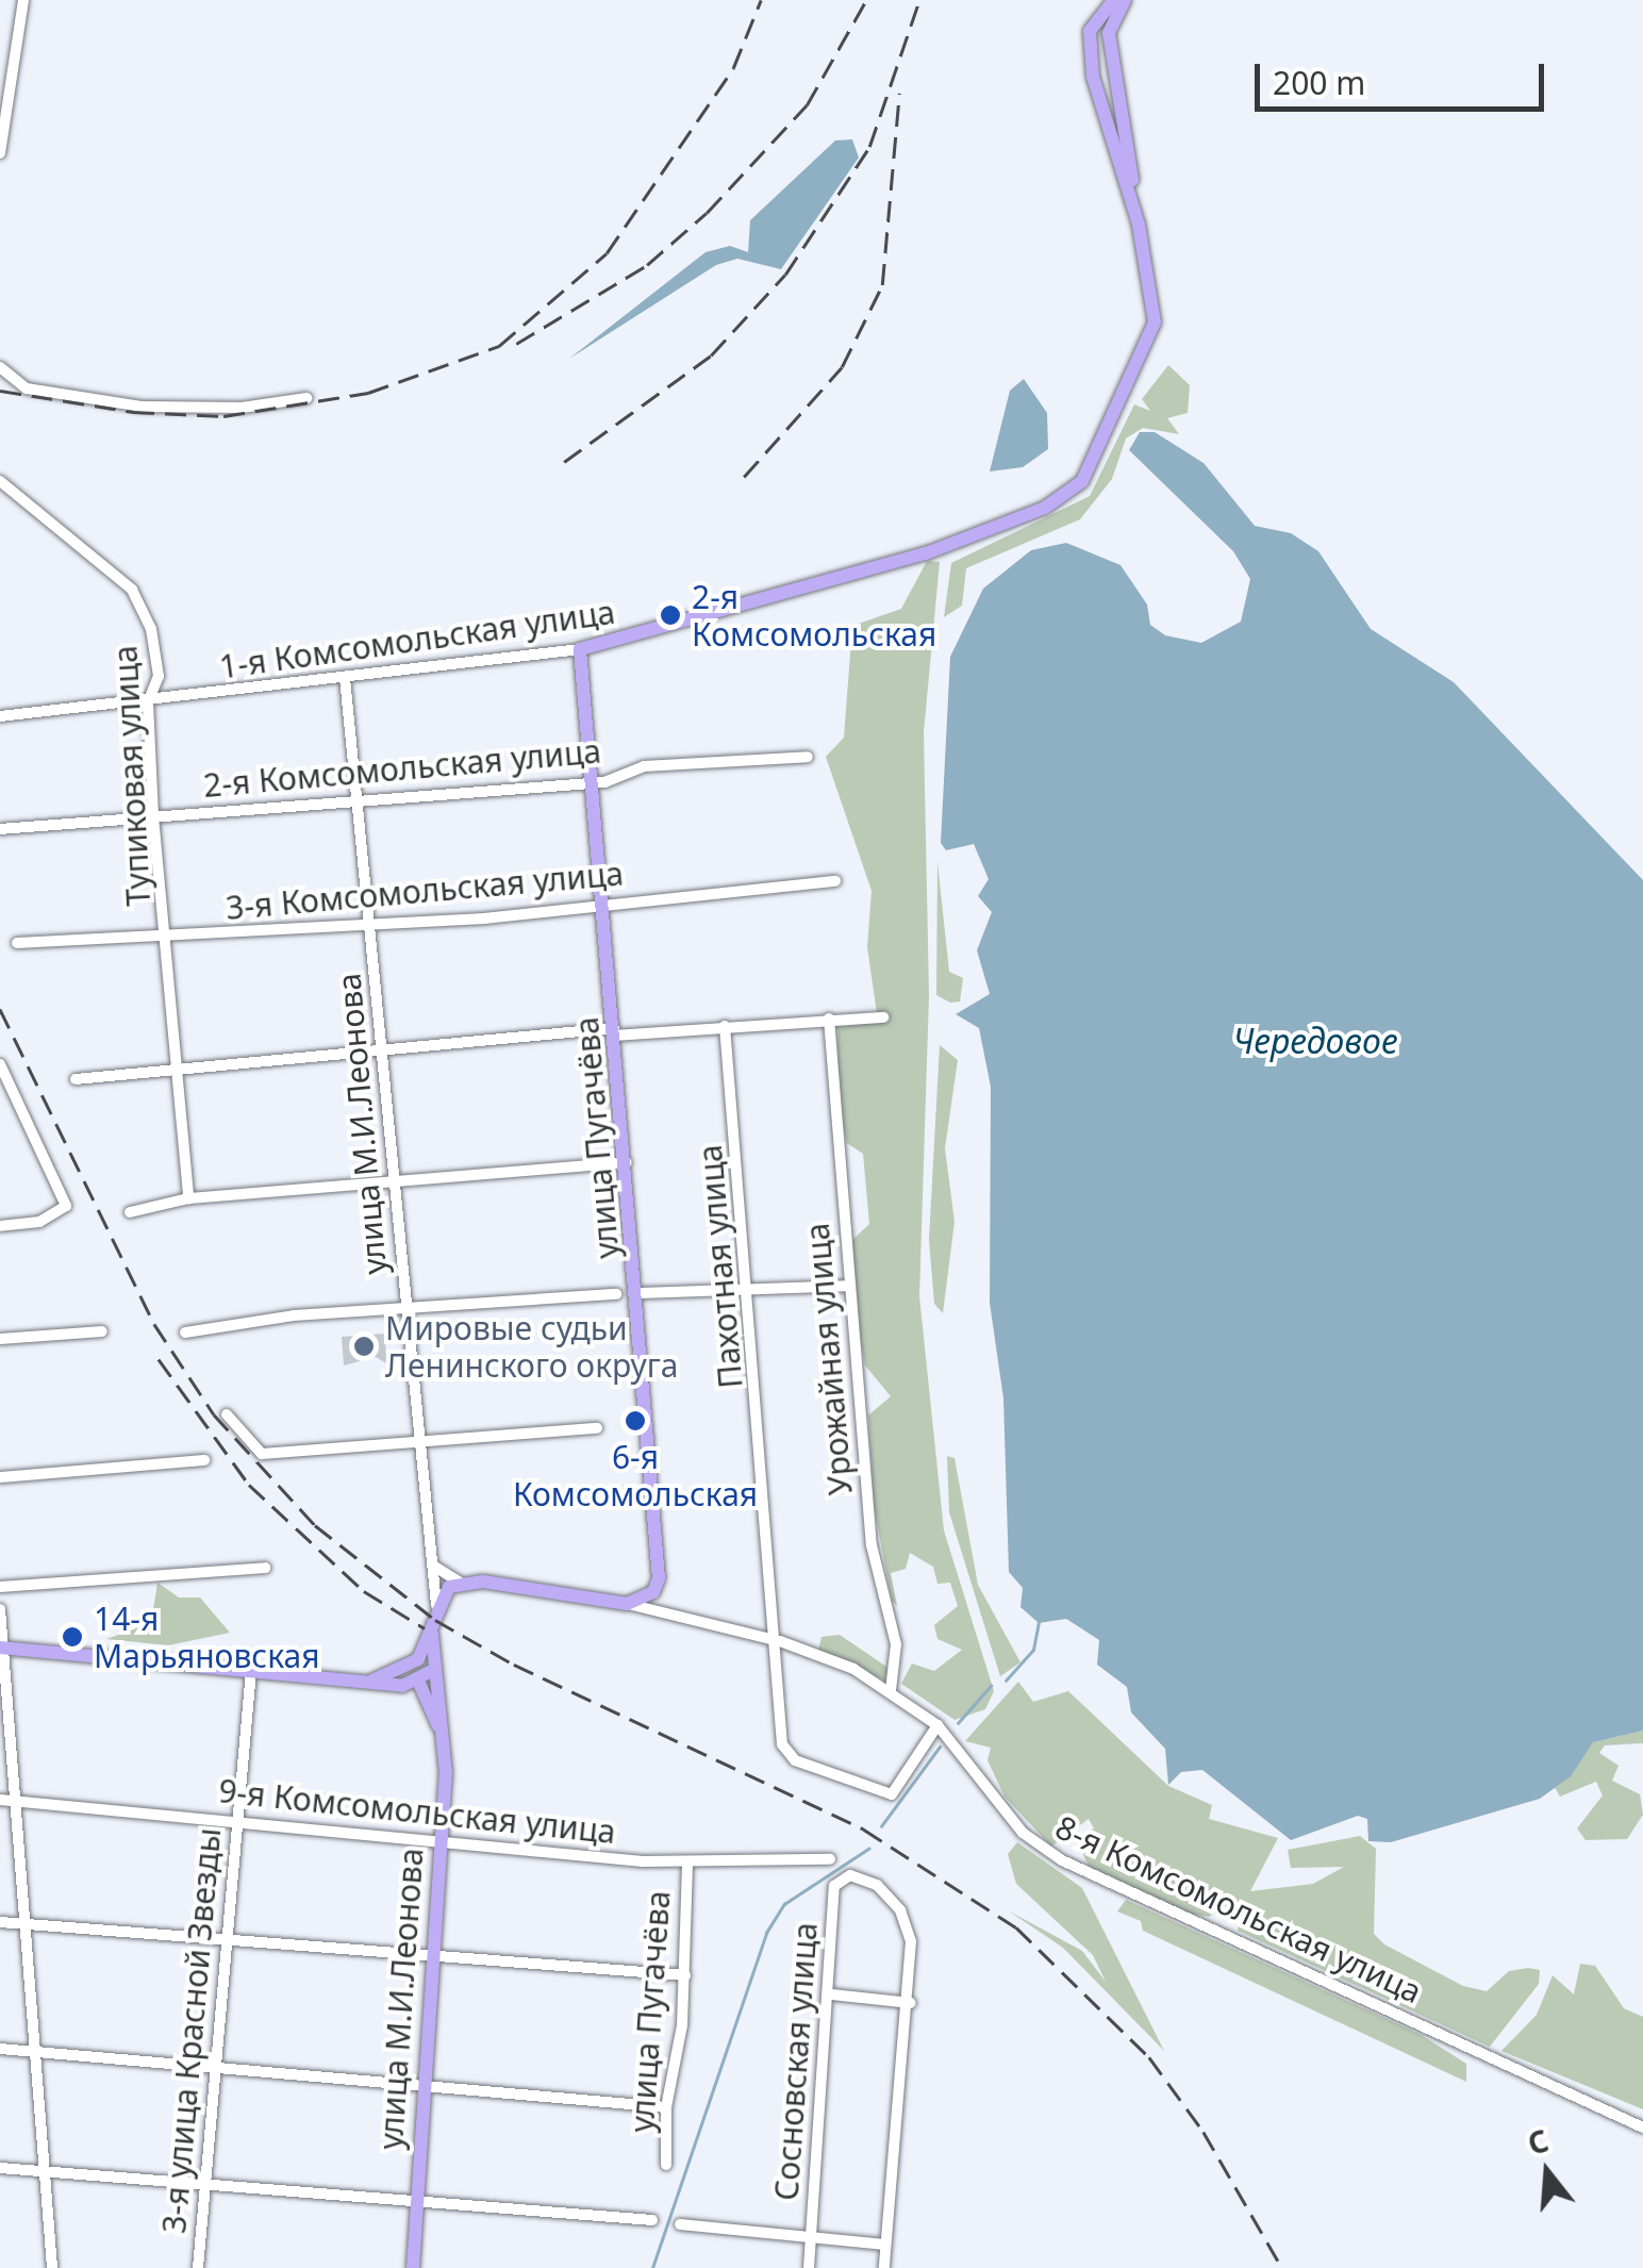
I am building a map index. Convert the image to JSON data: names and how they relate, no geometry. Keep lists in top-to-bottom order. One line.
{"streets":{"main road":["1-я Комсомольская улица","улица М.И.Леонова","улица Пугачёва","8-я Комсомольская улица"],"street":["2-я Комсомольская улица","Тупиковая улица","3-я Комсомольская улица","Пахотная улица","Урожайная улица","9-я Комсомольская улица","3-я улица Красной Звезды","Сосновская улица"]},"crossings":[["1-я Комсомольская улица","Тупиковая улица"],["1-я Комсомольская улица","улица М.И.Леонова"],["1-я Комсомольская улица","улица Пугачёва"],["2-я Комсомольская улица","Тупиковая улица"],["2-я Комсомольская улица","улица М.И.Леонова"],["2-я Комсомольская улица","улица Пугачёва"],["Тупиковая улица","3-я Комсомольская улица"],["3-я Комсомольская улица","улица М.И.Леонова"],["3-я Комсомольская улица","улица Пугачёва"],["улица М.И.Леонова","9-я Комсомольская улица"],["улица Пугачёва","9-я Комсомольская улица"],["Пахотная улица","8-я Комсомольская улица"],["Урожайная улица","8-я Комсомольская улица"],["9-я Комсомольская улица","3-я улица Красной Звезды"]],"water":["Чередовое"],"places":["2-я Комсомольская","Мировые судьи Ленинского округа","6-я Комсомольская","14-я Марьяновская"],"scale_bar":"200 m","north":"top"}
